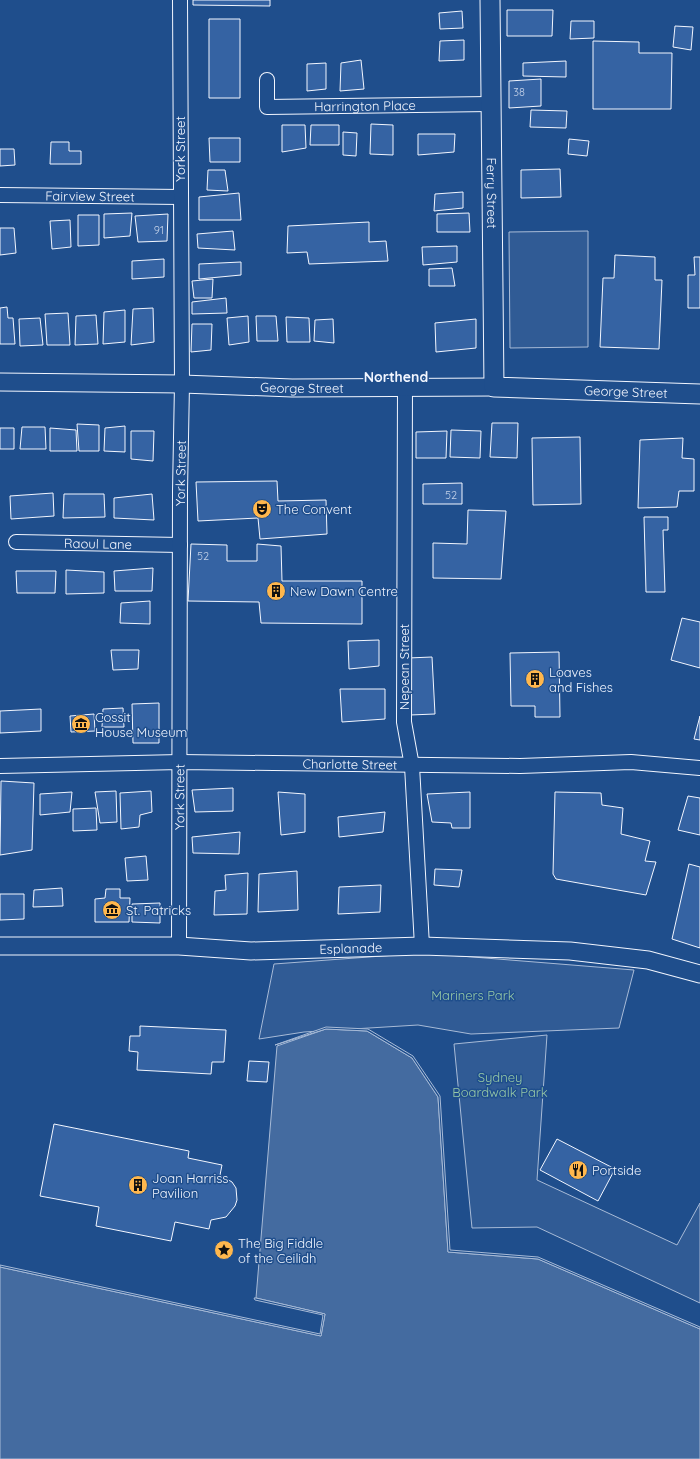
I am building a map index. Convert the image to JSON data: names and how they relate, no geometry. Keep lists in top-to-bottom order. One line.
{"streets":{"main road":["Ferry Street","George Street"],"street":["Harrington Place","York Street","Fairview Street","Raoul Lane","Nepean Street","Charlotte Street","Esplanade"]},"crossings":[["Harrington Place","Ferry Street"],["York Street","Fairview Street"],["York Street","George Street"],["York Street","Raoul Lane"],["York Street","Charlotte Street"],["York Street","Esplanade"],["Ferry Street","George Street"],["George Street","Nepean Street"],["Nepean Street","Charlotte Street"],["Nepean Street","Esplanade"]],"districts":["Northend"],"parks":["Mariners Park","Sydney Boardwalk Park"],"places":{"theatre":["The Convent"],"building":["New Dawn Centre","Loaves and Fishes","Joan Harriss Pavilion"],"museum":["Cossit House Museum","St. Patricks"],"restaurant":["Portside"],"place":["The Big Fiddle of the Ceilidh"]},"house_numbers":["38","91","52","52"]}
